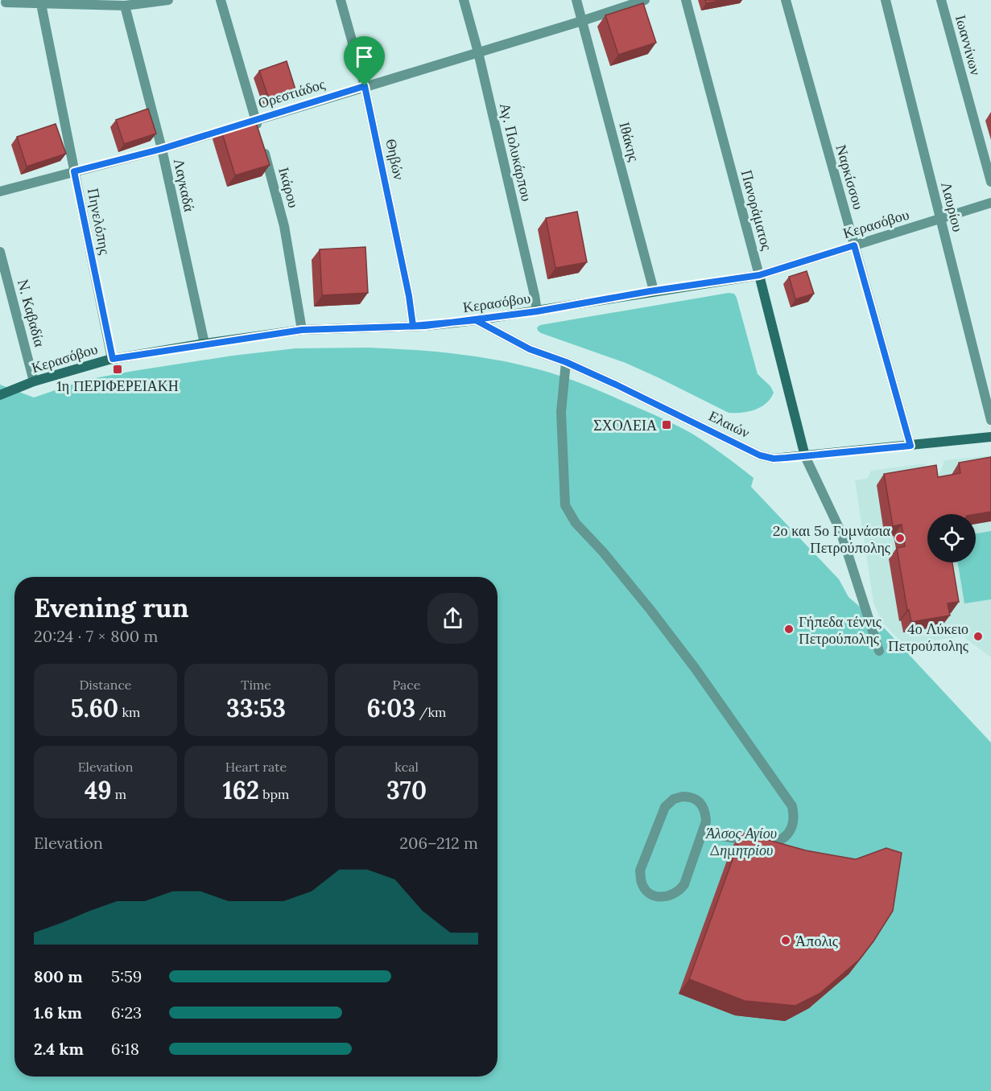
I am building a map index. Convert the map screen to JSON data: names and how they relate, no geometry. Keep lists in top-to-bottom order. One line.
{"streets":{"street":["Ιωαννίνων","Ορεστιάδος","Ιθάκης","Αγ. Πολυκάρπου","Θηβών","Ναρκίσσου","Λαγκαδά","Ικάρου","Λαυρίου","Πανοράματος","Πηνελόπης","Κερασόβου","N. Καβαδία","Ελαιών"]},"crossings":[["Ορεστιάδος","Ιθάκης"],["Ορεστιάδος","Αγ. Πολυκάρπου"],["Ορεστιάδος","Θηβών"],["Ορεστιάδος","Λαγκαδά"],["Ορεστιάδος","Ικάρου"],["Ορεστιάδος","Πηνελόπης"],["Ιθάκης","Κερασόβου"],["Αγ. Πολυκάρπου","Κερασόβου"],["Θηβών","Κερασόβου"],["Ναρκίσσου","Κερασόβου"],["Ναρκίσσου","Ελαιών"],["Λαγκαδά","Κερασόβου"],["Ικάρου","Κερασόβου"],["Λαυρίου","Κερασόβου"],["Πανοράματος","Κερασόβου"],["Πανοράματος","Ελαιών"],["Πηνελόπης","Κερασόβου"],["Κερασόβου","N. Καβαδία"],["Κερασόβου","Ελαιών"]],"parks":["Άλσος Αγίου Δημητρίου"],"places":{"transit":["1η ΠΕΡΙΦΕΡΕΙΑΚΗ","ΣΧΟΛΕΙΑ"],"other":["2ο και 5ο Γυμνάσια Πετρούπολης","Γήπεδα τέννις Πετρούπολης","4ο Λύκειο Πετρούπολης","Άπολις"]},"page":{"heading":["Evening run","20:24 · 7 × 800 m"],"stats":[["Distance","5.60 km"],["Time","33:53"],["Pace","6:03 /km"],["Elevation","49 m"],["Heart rate","162 bpm"],["kcal","370"]],"chart":["Elevation","206–212 m"],"list":[{"name":"800 m","note":"5:59"},{"name":"1.6 km","note":"6:23"},{"name":"2.4 km","note":"6:18"}]}}
